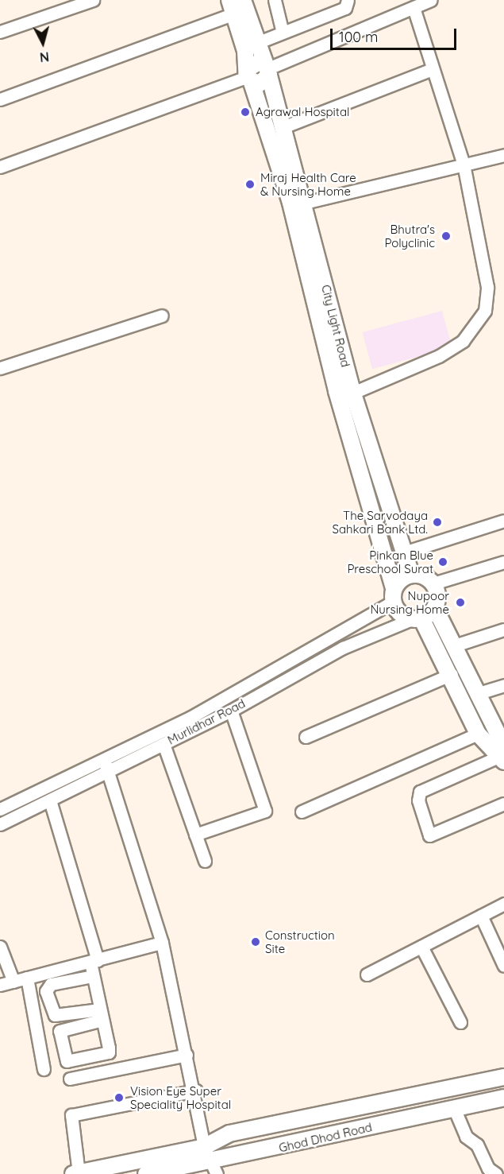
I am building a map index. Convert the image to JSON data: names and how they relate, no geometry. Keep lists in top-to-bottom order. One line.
{"streets":{"main road":["City Light Road","Ghod Dhod Road"],"street":["Murlidhar Road"]},"crossings":[["City Light Road","Murlidhar Road"]],"places":["Agrawal Hospital","Miraj Health Care & Nursing Home","Bhutra's Polyclinic","The Sarvodaya Sahkari Bank Ltd.","Pinkan Blue Preschool Surat","Nupoor Nursing Home","Construction Site","Vision Eye Super Speciality Hospital"],"scale_bar":"100 m","north":"bottom"}
